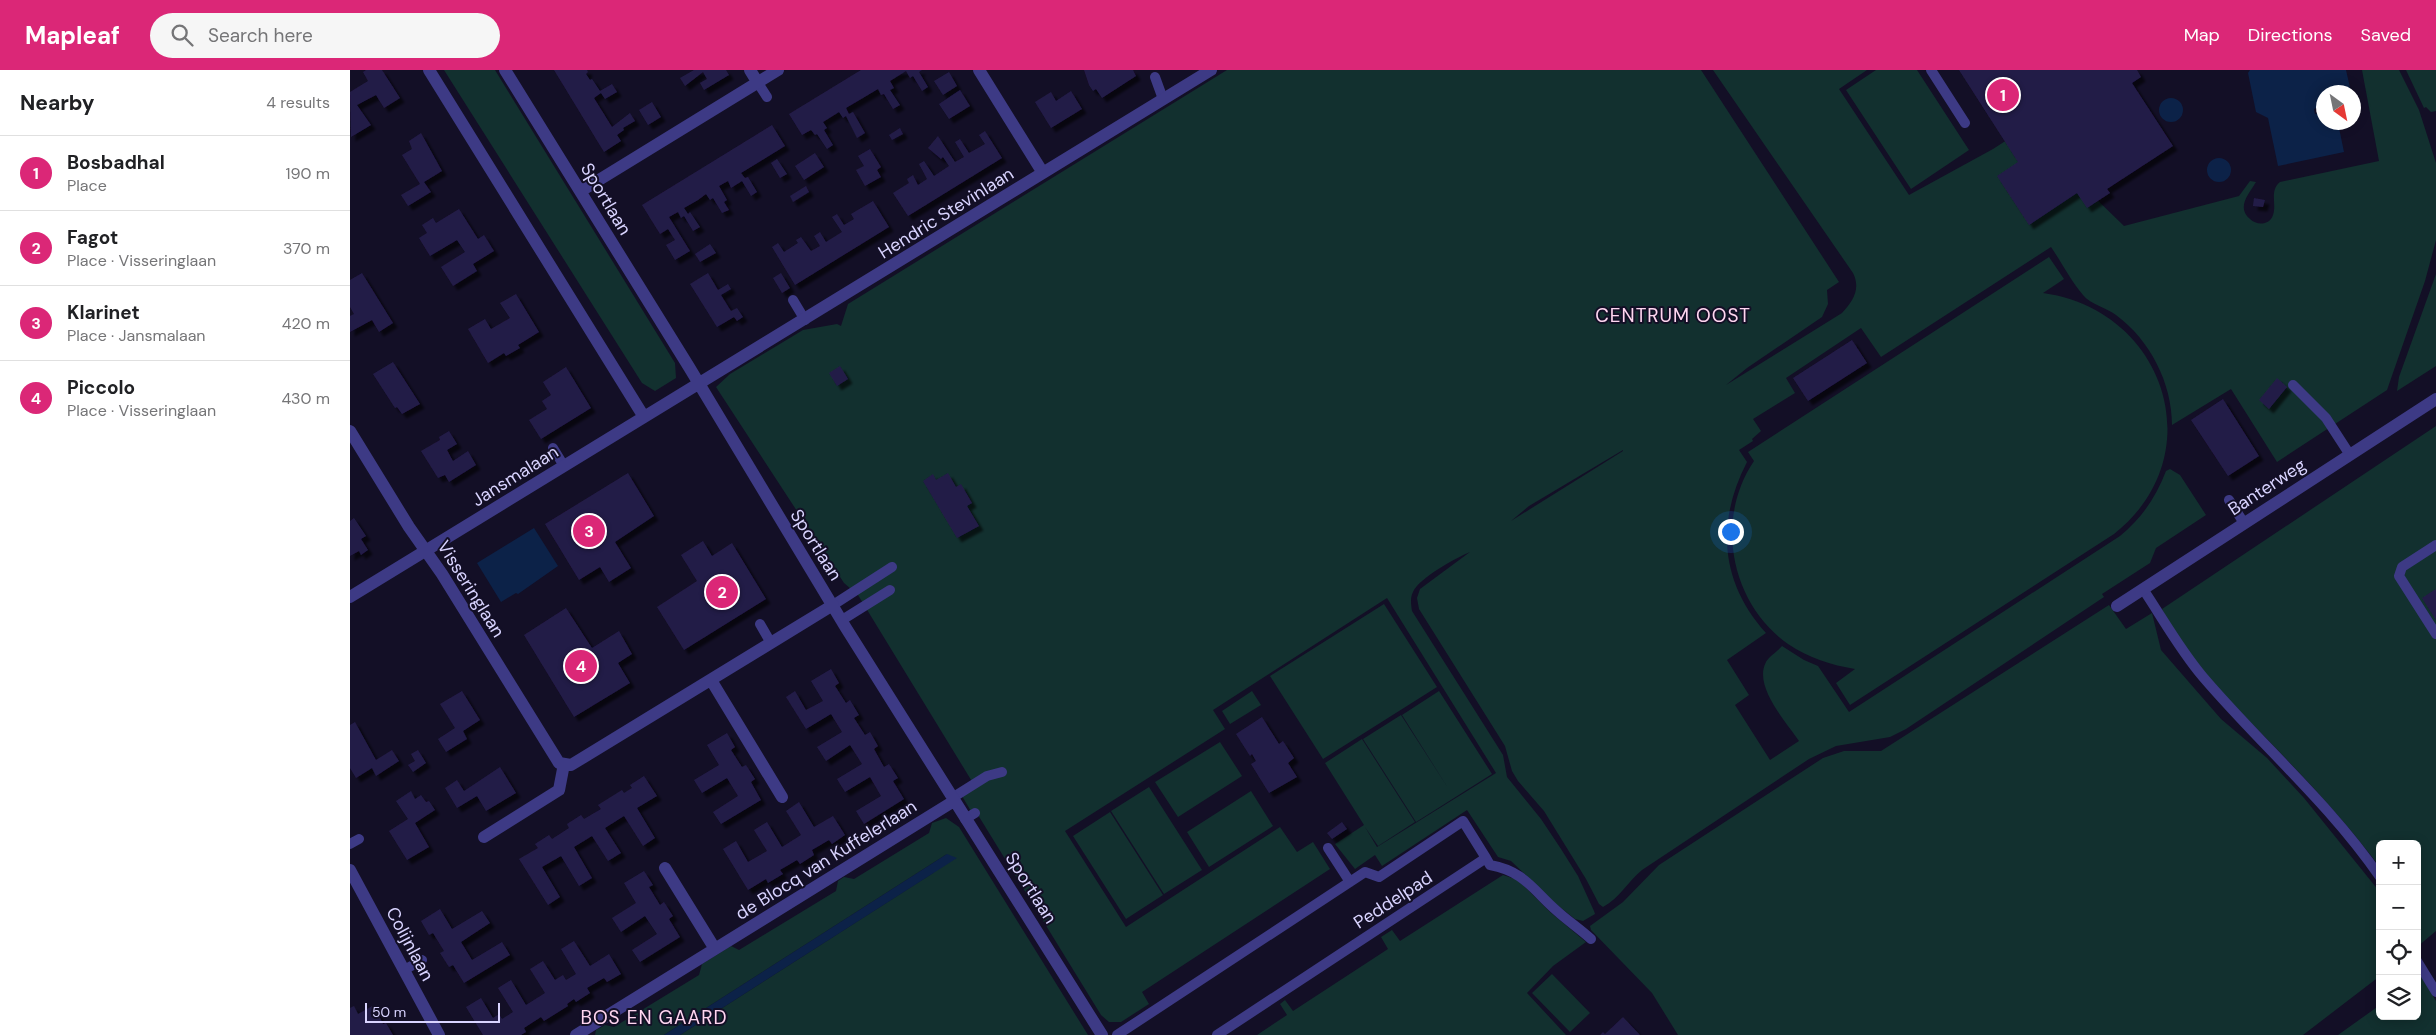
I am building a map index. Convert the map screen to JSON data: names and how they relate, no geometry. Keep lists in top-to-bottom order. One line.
{"streets":{"street":["Sportlaan","Hendric Stevinlaan","Jansmalaan","Banterweg","Visseringlaan","de Blocq van Kuffelerlaan","Colijnlaan"],"lane":["Peddelpad"]},"crossings":[["Sportlaan","Hendric Stevinlaan"],["Sportlaan","Jansmalaan"],["Sportlaan","de Blocq van Kuffelerlaan"],["Hendric Stevinlaan","Jansmalaan"],["Jansmalaan","Visseringlaan"]],"districts":["CENTRUM OOST","BOS EN GAARD"],"scale_bar":"50 m","north":"bottom right","page":{"header":"Mapleaf","search":"Search here","nav":["Map","Directions","Saved"],"heading":["Nearby","4 results"],"pins":["1","3","2","4"],"list":[{"mark":"1","name":"Bosbadhal","note":"Place","value":"190 m"},{"mark":"2","name":"Fagot","note":"Place · Visseringlaan","value":"370 m"},{"mark":"3","name":"Klarinet","note":"Place · Jansmalaan","value":"420 m"},{"mark":"4","name":"Piccolo","note":"Place · Visseringlaan","value":"430 m"}],"map_buttons":["+","−"],"scale":"50 m"}}
